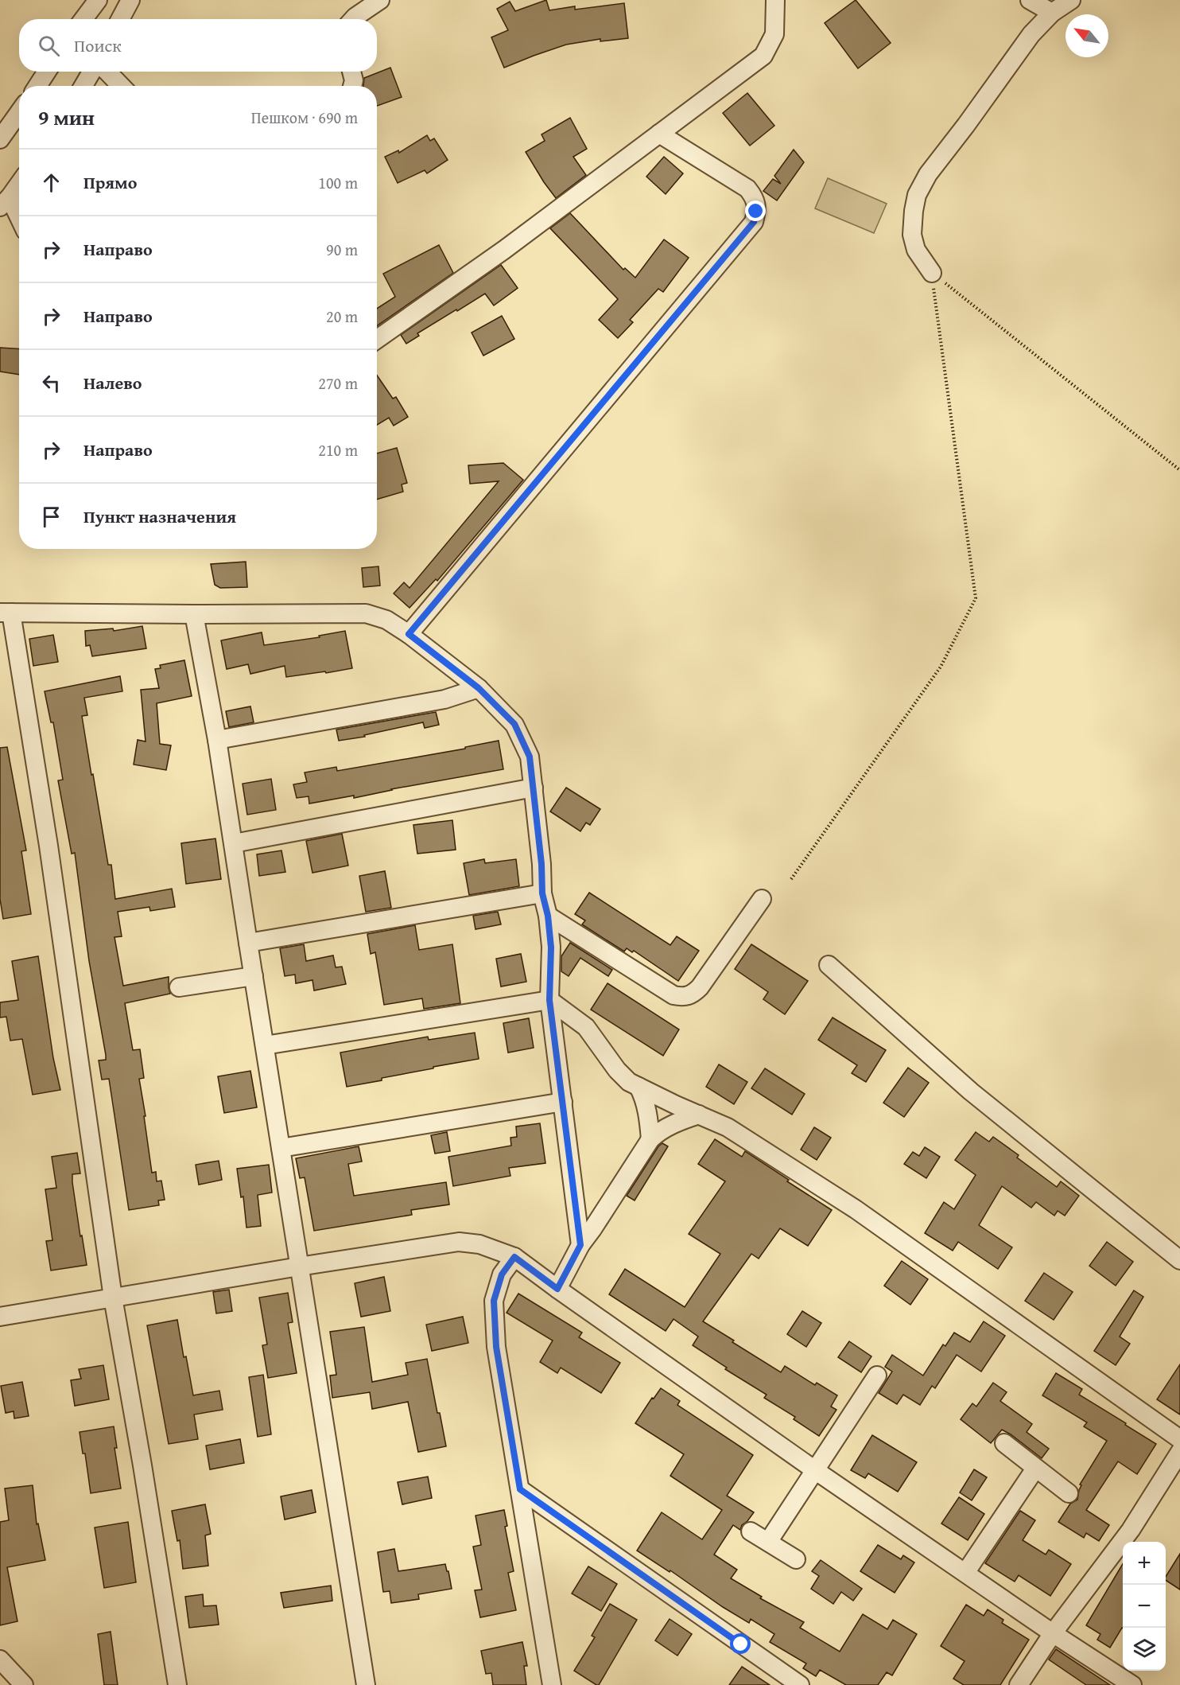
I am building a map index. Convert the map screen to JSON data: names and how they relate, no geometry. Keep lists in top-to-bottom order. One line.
{"north":"top left","page":{"search":"Поиск","heading":["9 мин","Пешком · 690 m"],"list":[["Прямо","100 m"],["Направо","90 m"],["Направо","20 m"],["Налево","270 m"],["Направо","210 m"],"Пункт назначения"],"map_buttons":["+","−"]}}
